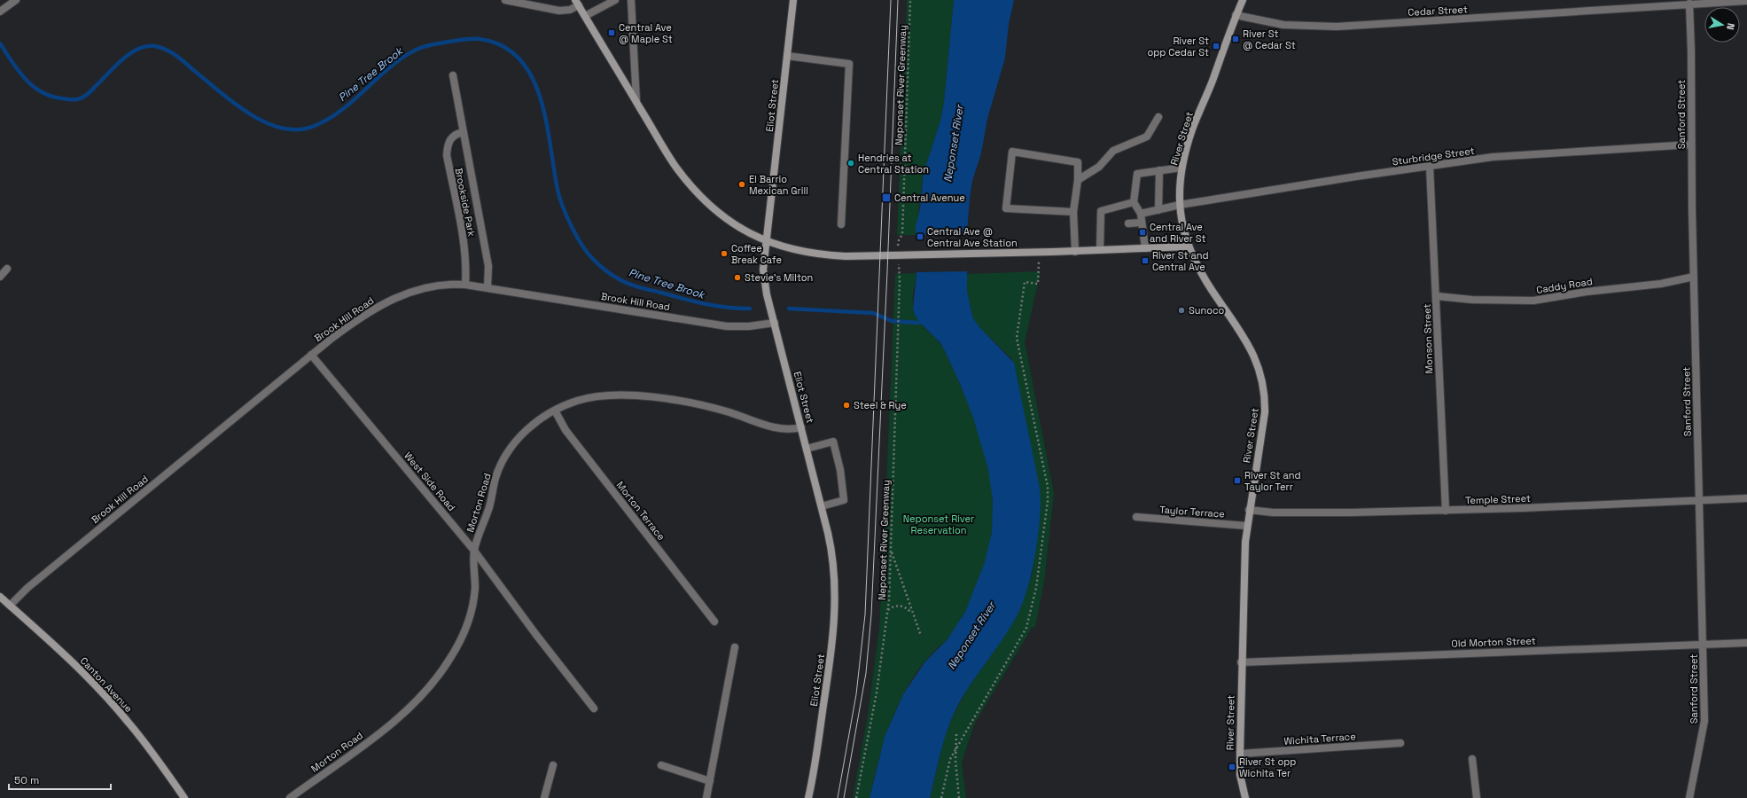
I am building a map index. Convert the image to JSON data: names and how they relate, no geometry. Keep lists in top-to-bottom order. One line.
{"streets":{"street":["Cedar Street","Eliot Street","Sanford Street","River Street","Sturbridge Street","Brookside Park","Caddy Road","Brook Hill Road","Monson Street","West Side Road","Temple Street","Morton Road","Morton Terrace","Taylor Terrace","Old Morton Street","Canton Avenue","Wichita Terrace"],"path":["Neponset River Greenway"]},"crossings":[["Cedar Street","Sanford Street"],["Cedar Street","River Street"],["Eliot Street","Brook Hill Road"],["Eliot Street","Morton Road"],["Sanford Street","Sturbridge Street"],["Sanford Street","Caddy Road"],["Sanford Street","Temple Street"],["Sanford Street","Old Morton Street"],["River Street","Sturbridge Street"],["River Street","Temple Street"],["River Street","Taylor Terrace"],["River Street","Old Morton Street"],["River Street","Wichita Terrace"],["Sturbridge Street","Monson Street"],["Brookside Park","Brook Hill Road"],["Caddy Road","Monson Street"],["Brook Hill Road","West Side Road"],["Brook Hill Road","Canton Avenue"],["Monson Street","Temple Street"],["West Side Road","Morton Road"],["Morton Road","Morton Terrace"]],"water":["Pine Tree Brook","Neponset River"],"parks":["Neponset River Reservation"],"places":{"transit":["Central Ave @ Maple St","River St @ Cedar St","River St opp Cedar St","Central Avenue","Central Ave and River St","Central Ave @ Central Ave Station","River St and Central Ave","River St and Taylor Terr","River St opp Wichita Ter"],"other":["Hendries at Central Station","El Barrio Mexican Grill","Coffee Break Cafe","Stevie's Milton","Sunoco","Steel & Rye"]},"scale_bar":"50 m","north":"right"}
